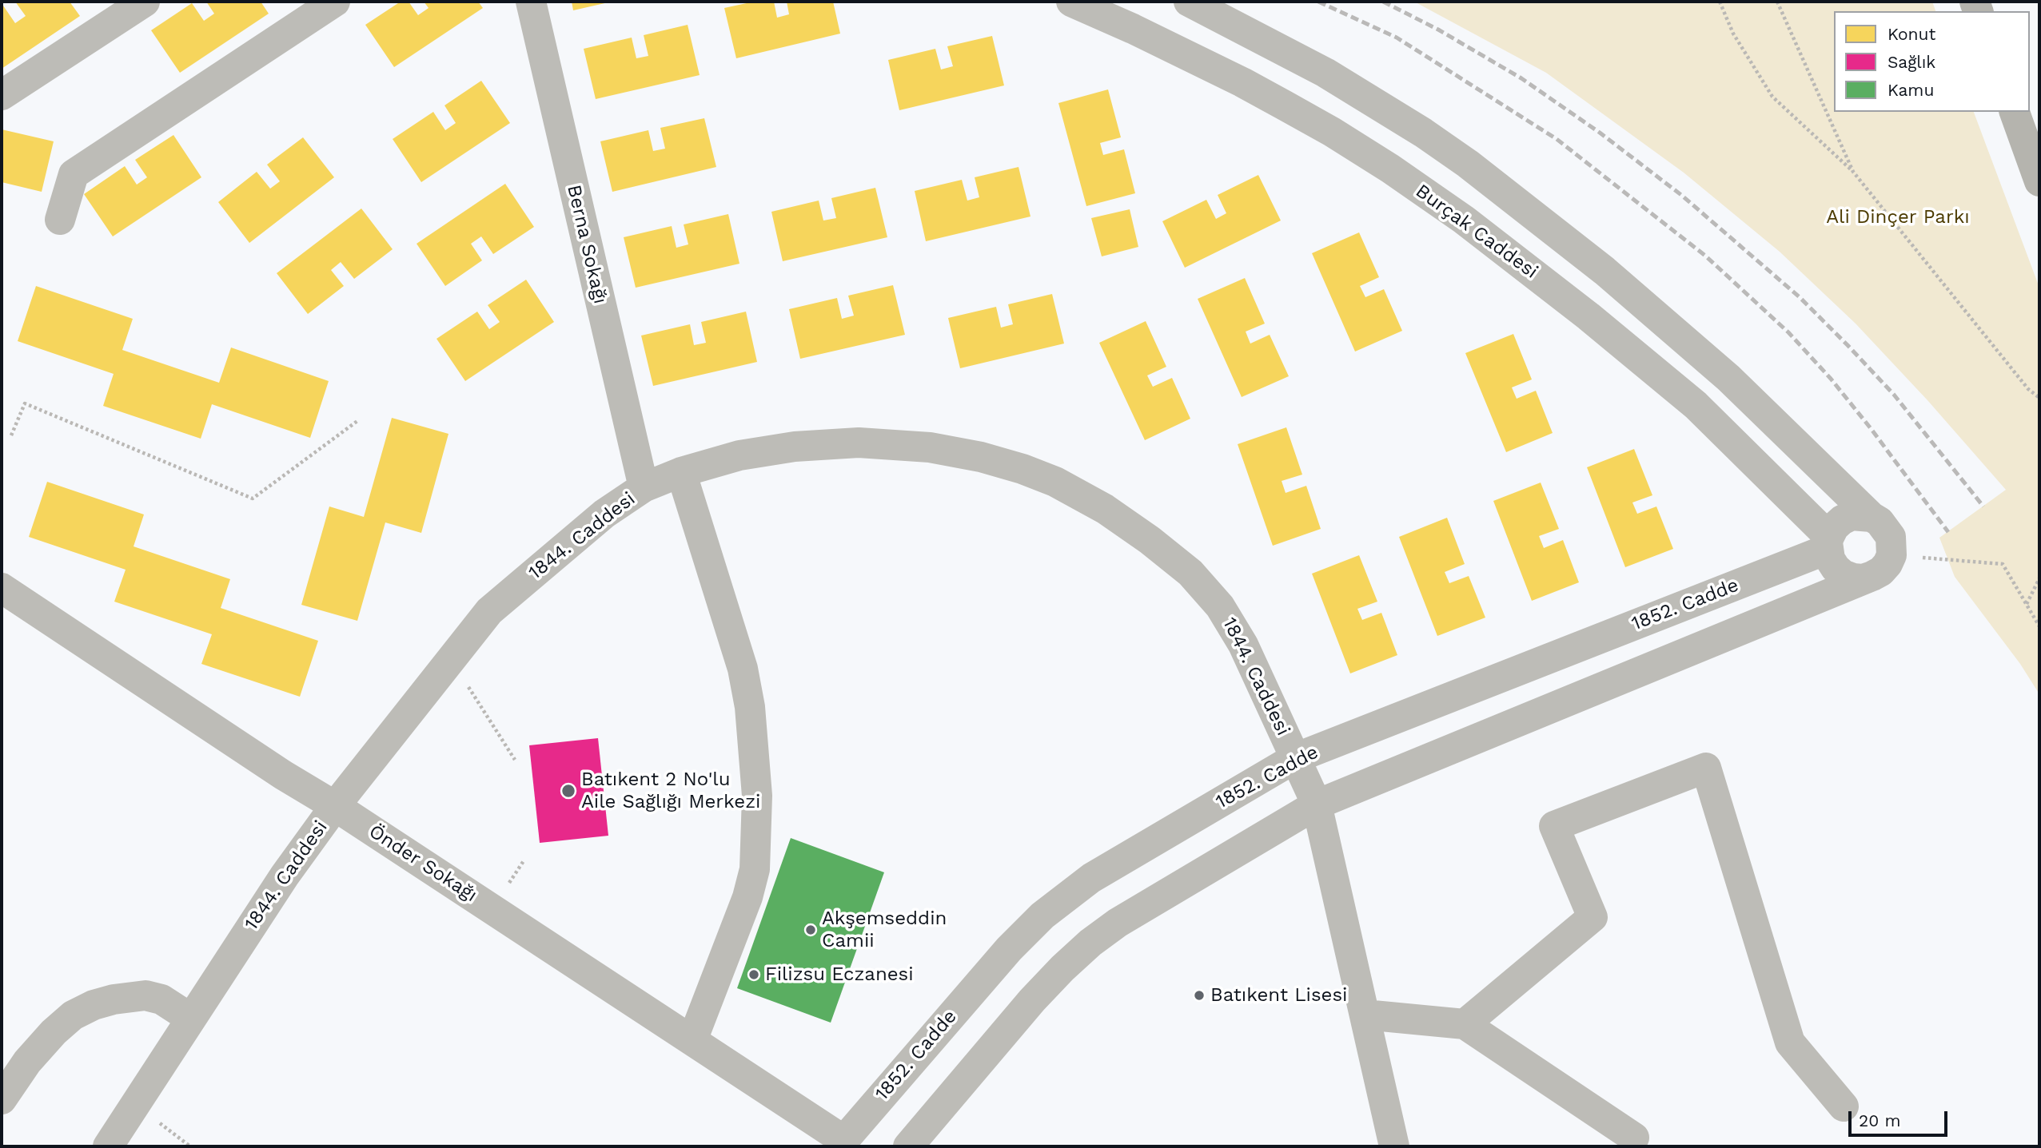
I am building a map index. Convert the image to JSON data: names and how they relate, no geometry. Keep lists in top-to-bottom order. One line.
{"streets":{"street":["Burçak Caddesi","Berna Sokağı","1844. Caddesi","1852. Cadde","Önder Sokağı"]},"crossings":[["Burçak Caddesi","1852. Cadde"],["Berna Sokağı","1844. Caddesi"],["1844. Caddesi","1852. Cadde"],["1844. Caddesi","Önder Sokağı"],["1852. Cadde","Önder Sokağı"]],"parks":["Ali Dinçer Parkı"],"places":["Batıkent 2 No'lu Aile Sağlığı Merkezi","Akşemseddin Camii","Filizsu Eczanesi","Batıkent Lisesi"],"legend":["Konut","Sağlık","Kamu"],"scale_bar":"20 m"}
